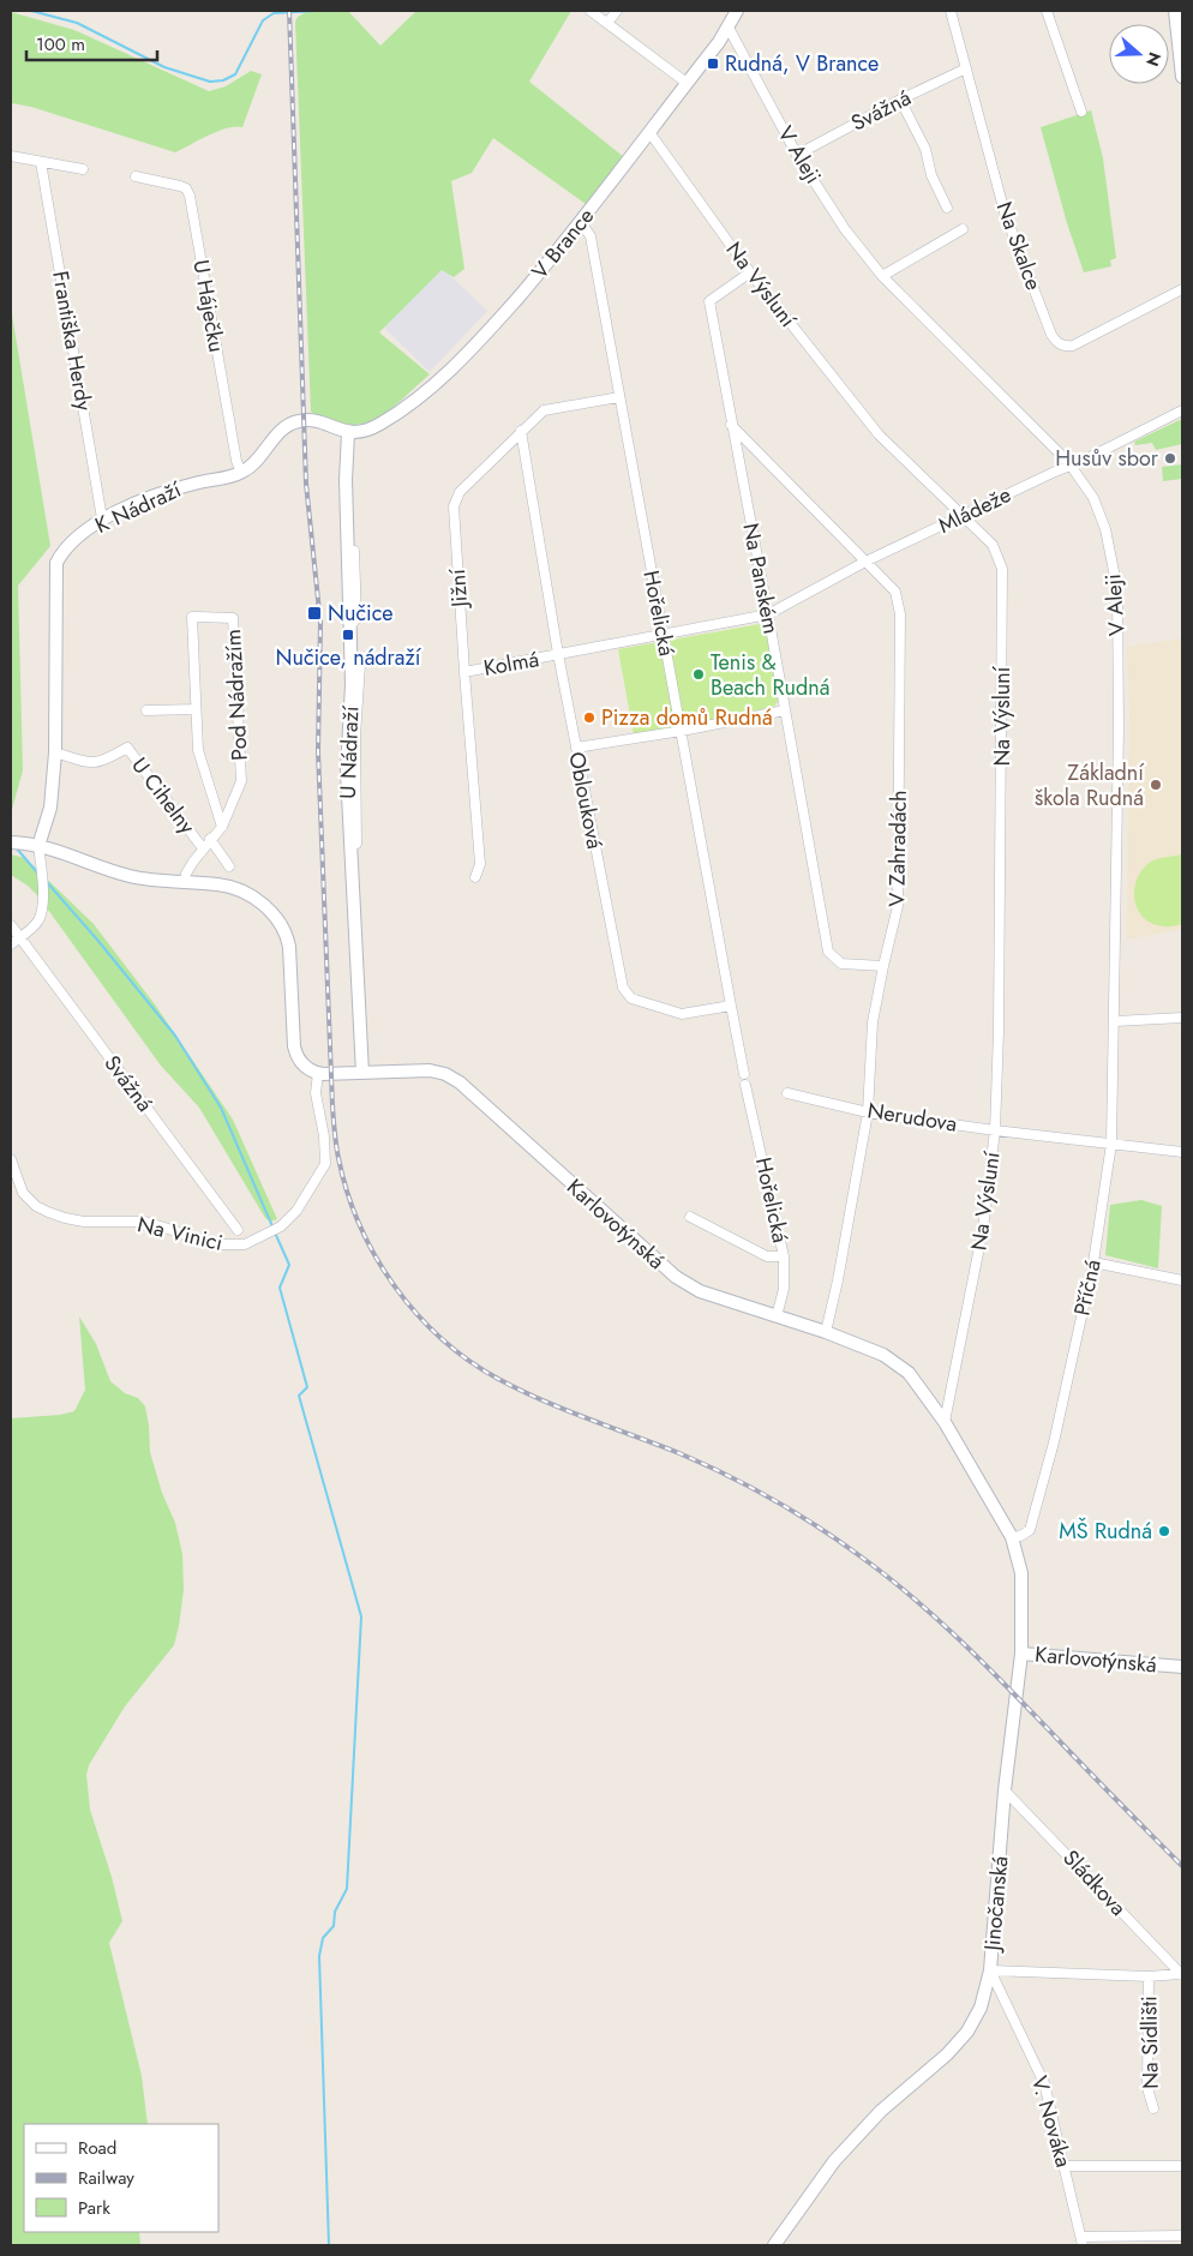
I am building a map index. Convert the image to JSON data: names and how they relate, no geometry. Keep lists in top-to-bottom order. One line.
{"streets":{"street":["Svážná","V Aleji","V Brance","Na Skalce","Na Výsluní","U Háječku","Františka Herdy","K Nádraží","Mládeže","Na Panském","Jižní","Hořelická","Kolmá","Pod Nádražím","U Nádraží","U Cihelny","Oblouková","V Zahradách","Nerudova","Karlovotýnská","Na Vinici","Příčná","Sládkova","Jinočanská","Na Sídlišti","V. Nováka"]},"crossings":[["Svážná","V Aleji"],["Svážná","Na Skalce"],["V Aleji","V Brance"],["V Aleji","Mládeže"],["V Aleji","Příčná"],["V Brance","Na Výsluní"],["V Brance","Hořelická"],["V Brance","U Nádraží"],["Na Výsluní","Mládeže"],["Na Výsluní","Na Panském"],["Na Výsluní","Nerudova"],["Na Výsluní","Karlovotýnská"],["U Háječku","K Nádraží"],["Františka Herdy","K Nádraží"],["K Nádraží","U Cihelny"],["Mládeže","Na Panském"],["Mládeže","Hořelická"],["Mládeže","Kolmá"],["Mládeže","V Zahradách"],["Na Panském","V Zahradách"],["Jižní","Hořelická"],["Jižní","Kolmá"],["Jižní","Oblouková"],["Hořelická","Kolmá"],["Hořelická","Oblouková"],["Hořelická","Karlovotýnská"],["Kolmá","Oblouková"],["Pod Nádražím","U Cihelny"],["U Nádraží","Karlovotýnská"],["V Zahradách","Nerudova"],["V Zahradách","Karlovotýnská"],["Nerudova","Příčná"],["Karlovotýnská","Na Vinici"],["Karlovotýnská","Příčná"],["Karlovotýnská","Jinočanská"],["Sládkova","Jinočanská"],["Jinočanská","V. Nováka"]],"places":{"transit":["Rudná, V Brance","Nučice","Nučice, nádraží"],"other":["Husův sbor","Tenis & Beach Rudná","Pizza domů Rudná","Základní škola Rudná","MŠ Rudná"]},"legend":["Road","Railway","Park"],"scale_bar":"100 m","north":"right"}
